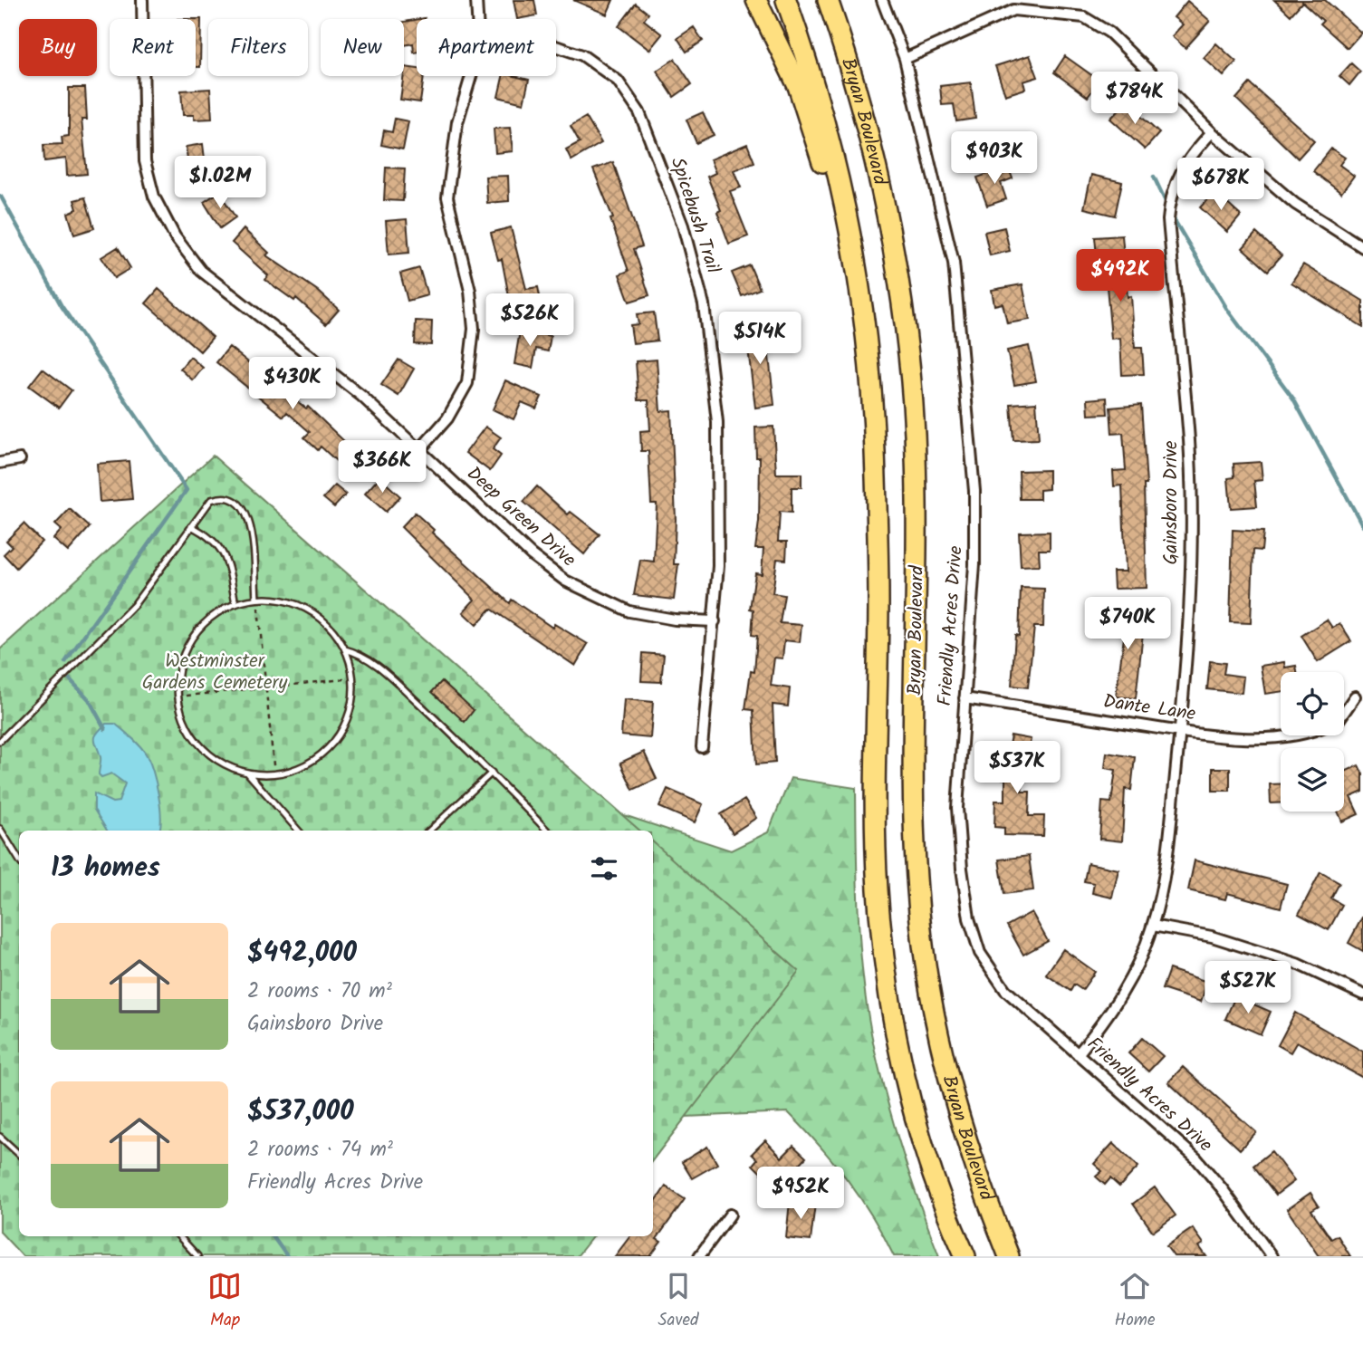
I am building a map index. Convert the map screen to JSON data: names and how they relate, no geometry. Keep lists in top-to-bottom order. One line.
{"streets":{"highway":["Bryan Boulevard"],"street":["Spicebush Trail","Gainsboro Drive","Deep Green Drive","Friendly Acres Drive","Dante Lane"]},"crossings":[["Spicebush Trail","Deep Green Drive"],["Gainsboro Drive","Friendly Acres Drive"],["Gainsboro Drive","Dante Lane"],["Friendly Acres Drive","Dante Lane"]],"parks":["Westminster Gardens Cemetery"],"page":{"chip":["Buy","Rent","Filters","New","Apartment"],"price":["$784K","$903K","$1.02M","$678K","$492K","$526K","$514K","$430K","$366K","$740K","$537K","$527K","$952K"],"heading":"13 homes","list":[{"name":"$492,000","note":"2 rooms · 70 m² · Gainsboro Drive"},{"name":"$537,000","note":"2 rooms · 74 m² · Friendly Acres Drive"}],"tabs":["Map","Saved","Home"]}}
